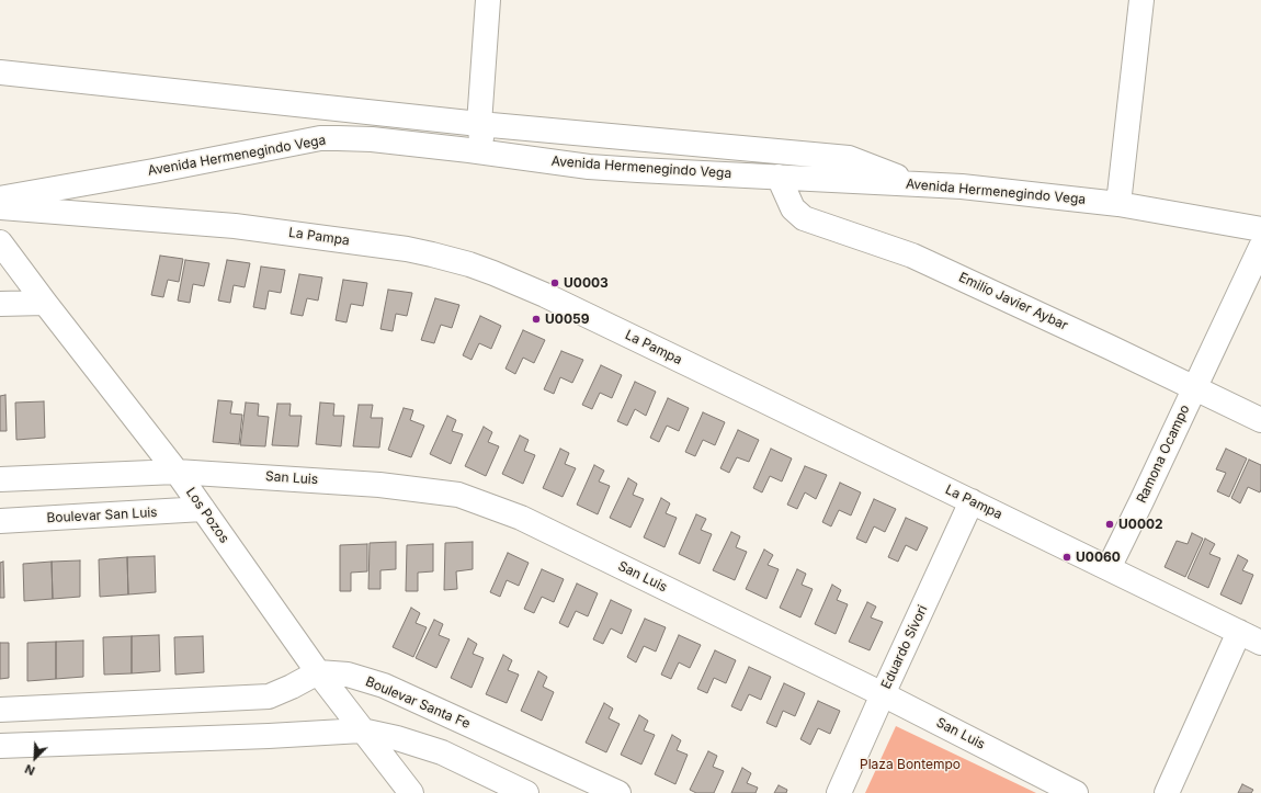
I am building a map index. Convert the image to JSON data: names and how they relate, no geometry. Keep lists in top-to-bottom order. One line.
{"streets":{"street":["Avenida Hermenegindo Vega","La Pampa","Emilio Javier Aybar","Ramona Ocampo","San Luis","Boulevar San Luis","Los Pozos","Eduardo Sívori","Boulevar Santa Fe"]},"crossings":[["Avenida Hermenegindo Vega","Emilio Javier Aybar"],["La Pampa","Ramona Ocampo"],["La Pampa","Eduardo Sívori"],["Emilio Javier Aybar","Ramona Ocampo"],["San Luis","Los Pozos"],["San Luis","Eduardo Sívori"],["Boulevar San Luis","Los Pozos"],["Los Pozos","Boulevar Santa Fe"]],"parks":["Plaza Bontempo"],"places":["U0003","U0059","U0002","U0060"],"north":"bottom left"}
